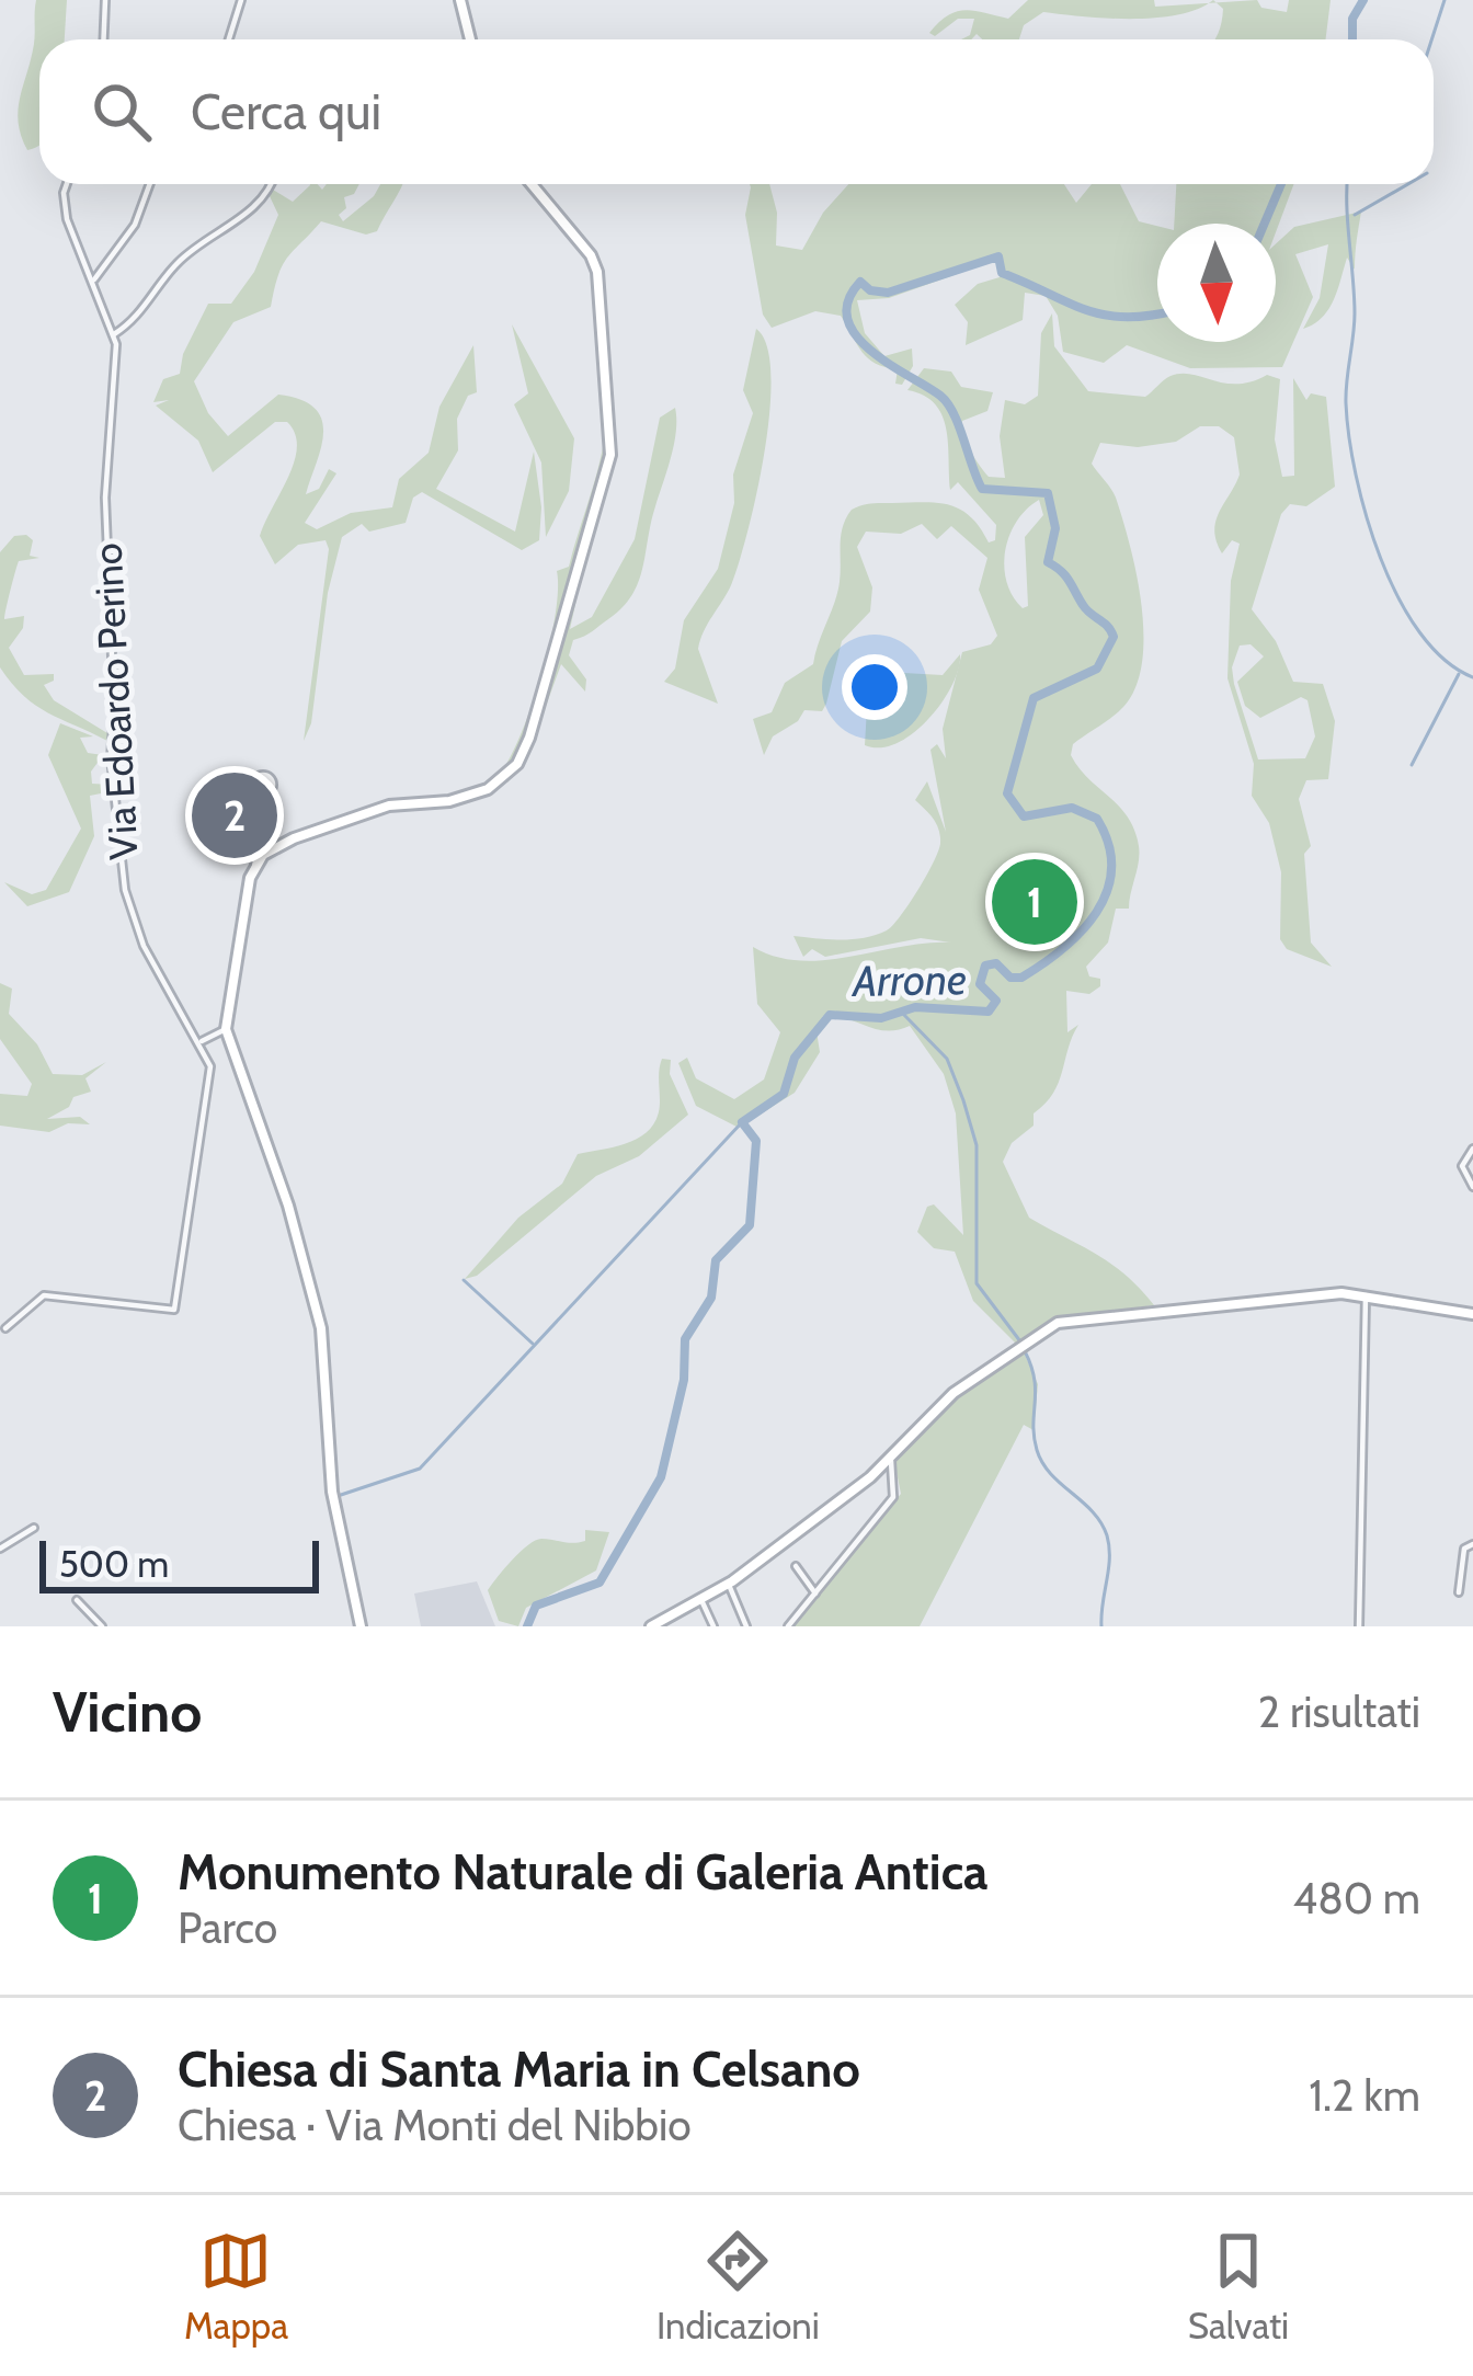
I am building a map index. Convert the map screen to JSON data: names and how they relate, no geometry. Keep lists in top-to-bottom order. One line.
{"streets":{"street":["Via Edoardo Perino"]},"water":["Arrone"],"scale_bar":"500 m","north":"bottom","page":{"search":"Cerca qui","pins":["2","1"],"scale":"500 m","heading":["Vicino","2 risultati"],"list":[{"mark":"1","name":"Monumento Naturale di Galeria Antica","note":"Parco","value":"480 m"},{"mark":"2","name":"Chiesa di Santa Maria in Celsano","note":"Chiesa · Via Monti del Nibbio","value":"1.2 km"}],"nav":["Mappa","Indicazioni","Salvati"]}}
